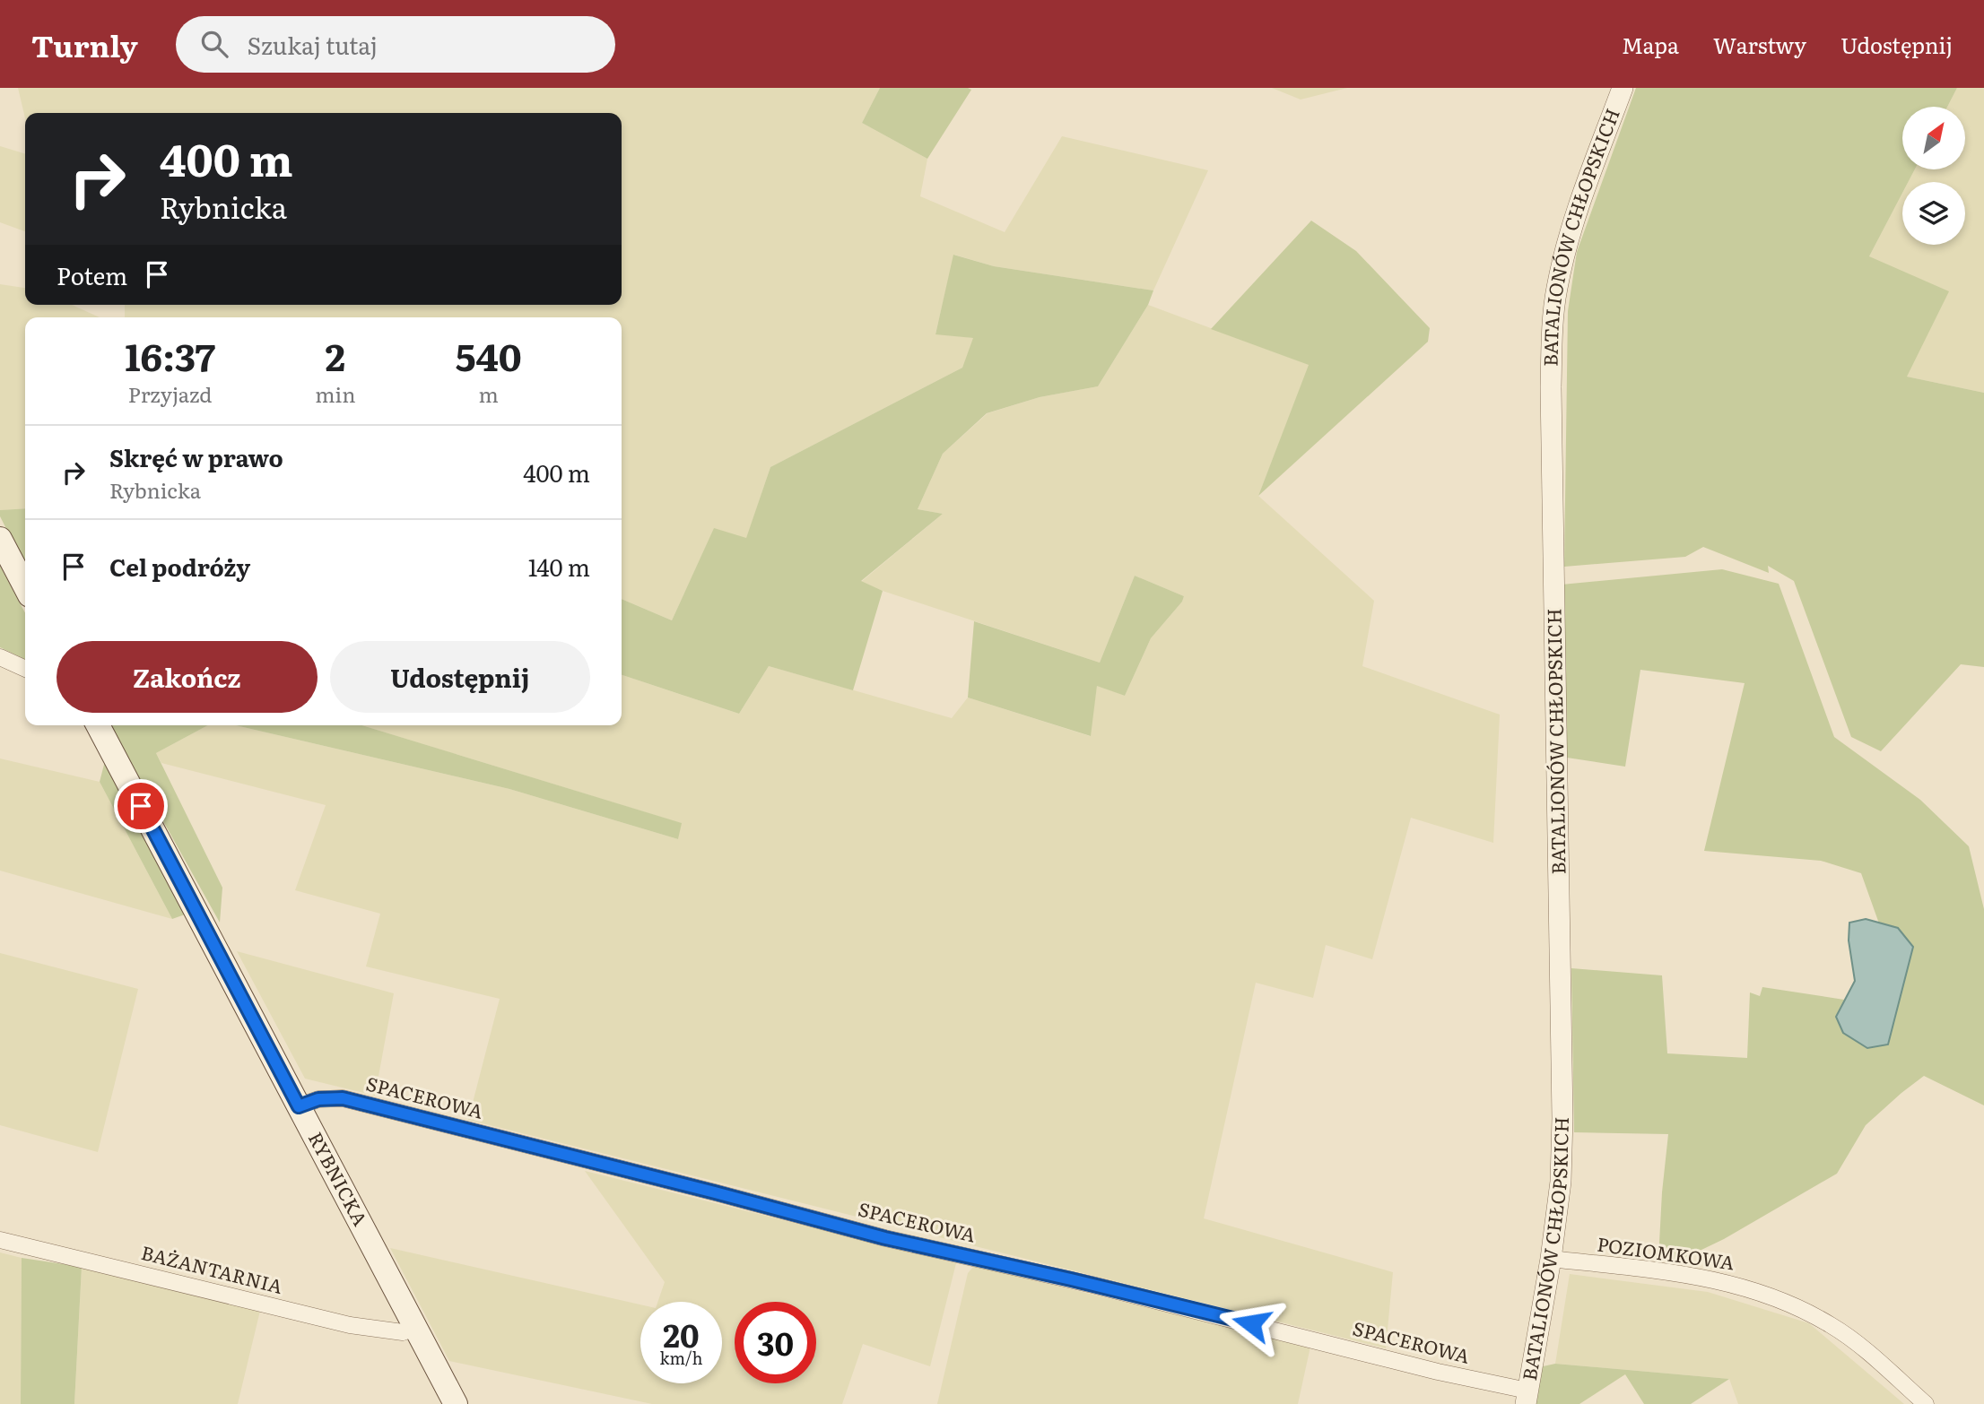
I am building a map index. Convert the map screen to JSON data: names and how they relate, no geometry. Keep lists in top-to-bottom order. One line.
{"streets":{"main road":["RYBNICKA"],"street":["BATALIONÓW CHŁOPSKICH","SPACEROWA","POZIOMKOWA","BAŻANTARNIA"]},"crossings":[["BATALIONÓW CHŁOPSKICH","SPACEROWA"],["BATALIONÓW CHŁOPSKICH","POZIOMKOWA"],["SPACEROWA","RYBNICKA"],["RYBNICKA","BAŻANTARNIA"]],"north":"top right","page":{"header":"Turnly","search":"Szukaj tutaj","nav":["Mapa","Warstwy","Udostępnij"],"turn":["400 m","Rybnicka"],"then":"Potem","eta":["16:37","Przyjazd","2","min","540","m"],"list":[{"name":"Skręć w prawo","note":"Rybnicka","value":"400 m"},{"name":"Cel podróży","value":"140 m"}],"buttons":["Zakończ","Udostępnij"],"speed":"20 km/h","limit":"30"}}
